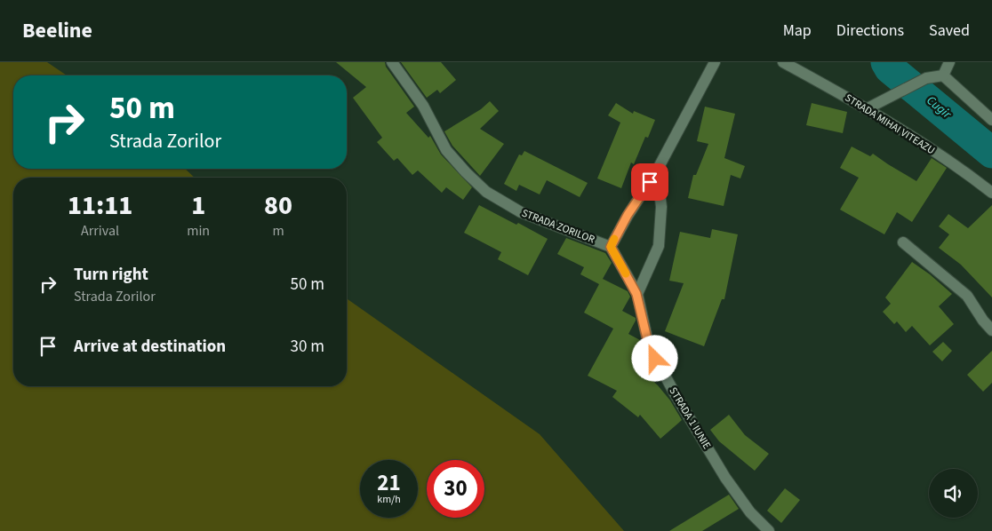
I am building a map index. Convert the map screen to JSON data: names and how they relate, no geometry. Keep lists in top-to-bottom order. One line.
{"streets":{"street":["STRADA MIHAI VITEAZU","STRADA ZORILOR","STRADA 1 IUNIE"]},"crossings":[["STRADA ZORILOR","STRADA 1 IUNIE"]],"water":["Cugir"],"page":{"header":"Beeline","nav":["Map","Directions","Saved"],"turn":["50 m","Strada Zorilor"],"eta":["11:11","Arrival","1","min","80","m"],"list":[{"name":"Turn right","note":"Strada Zorilor","value":"50 m"},{"name":"Arrive at destination","value":"30 m"}],"speed":"21 km/h","limit":"30"}}
